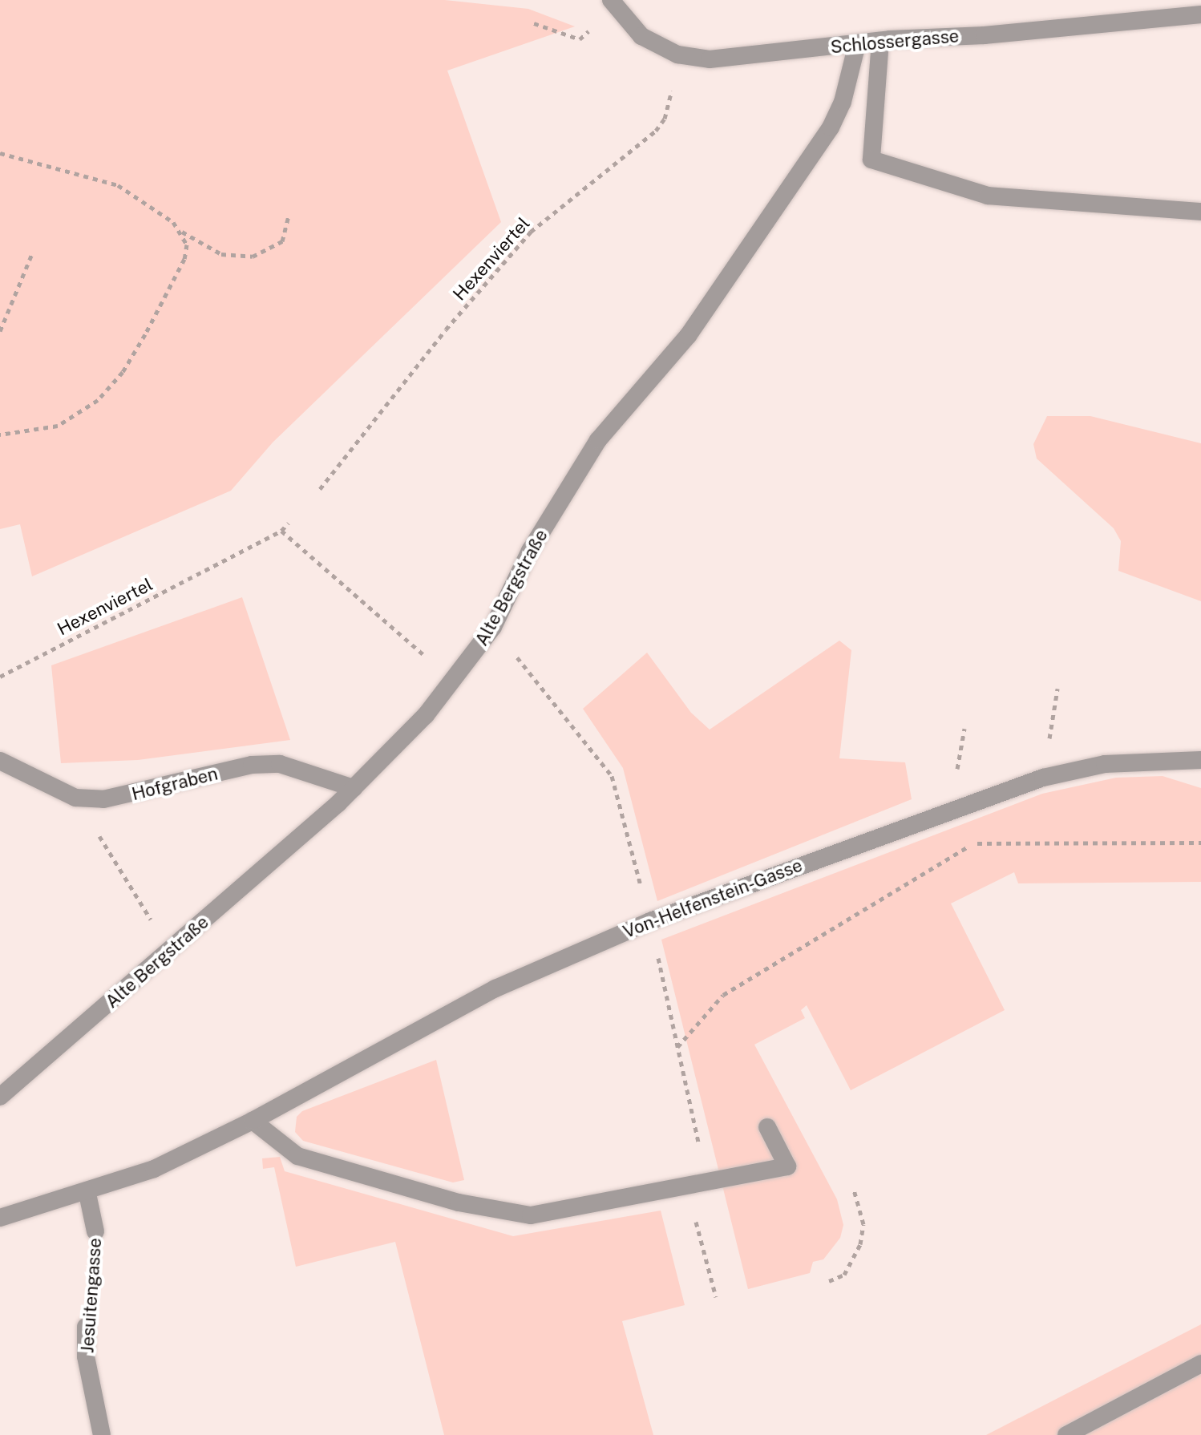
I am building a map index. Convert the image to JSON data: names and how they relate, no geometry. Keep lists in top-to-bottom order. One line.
{"streets":{"street":["Schlossergasse","Alte Bergstraße","Hofgraben","Von-Helfenstein-Gasse","Jesuitengasse"],"path":["Hexenviertel"]},"crossings":[["Schlossergasse","Hexenviertel"],["Schlossergasse","Alte Bergstraße"],["Alte Bergstraße","Hofgraben"],["Von-Helfenstein-Gasse","Jesuitengasse"]]}
